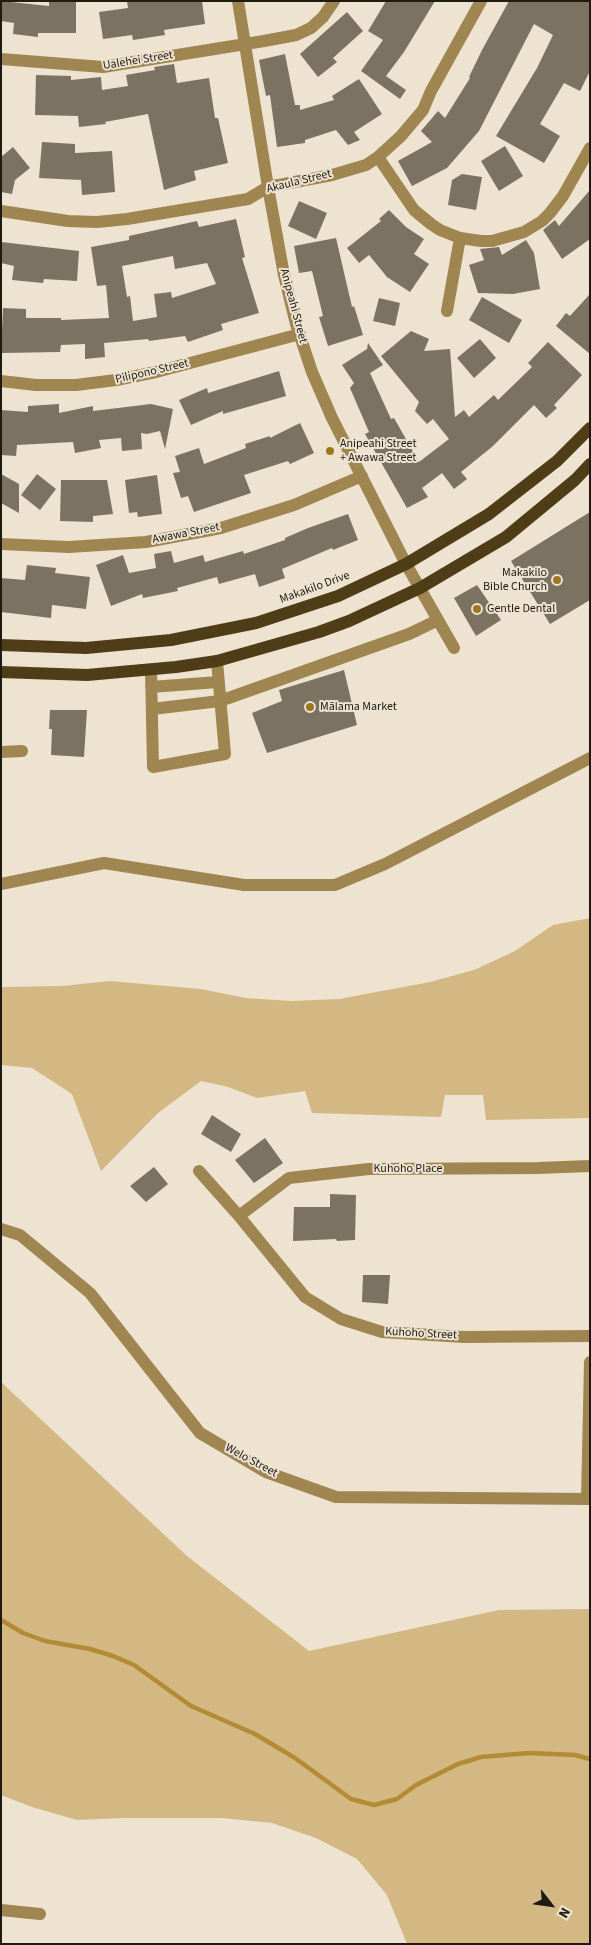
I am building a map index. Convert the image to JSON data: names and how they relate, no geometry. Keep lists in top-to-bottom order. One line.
{"streets":{"main road":["Makakilo Drive"],"street":["Ualehei Street","Akaula Street","Anipeahi Street","Pilipono Street","Awawa Street","Kuhoho Place","Kuhoho Street","Welo Street"]},"crossings":[["Ualehei Street","Anipeahi Street"],["Akaula Street","Anipeahi Street"],["Anipeahi Street","Pilipono Street"],["Anipeahi Street","Awawa Street"],["Anipeahi Street","Makakilo Drive"],["Kuhoho Place","Kuhoho Street"]],"places":["Anipeahi Street + Awawa Street","Makakilo Bible Church","Gentle Dental","Mālama Market"],"north":"bottom right"}
